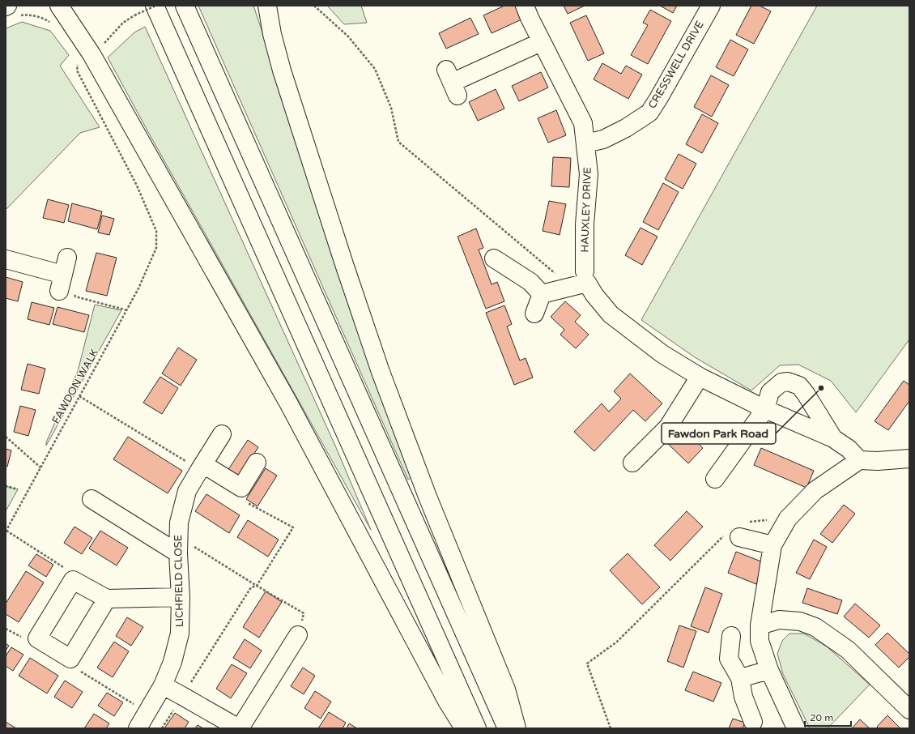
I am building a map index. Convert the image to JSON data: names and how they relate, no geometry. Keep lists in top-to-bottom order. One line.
{"streets":{"main road":["CRESSWELL DRIVE","HAUXLEY DRIVE","LICHFIELD CLOSE"],"path":["FAWDON WALK"]},"crossings":[["CRESSWELL DRIVE","HAUXLEY DRIVE"]],"places":["Fawdon Park Road"],"scale_bar":"20 m"}
